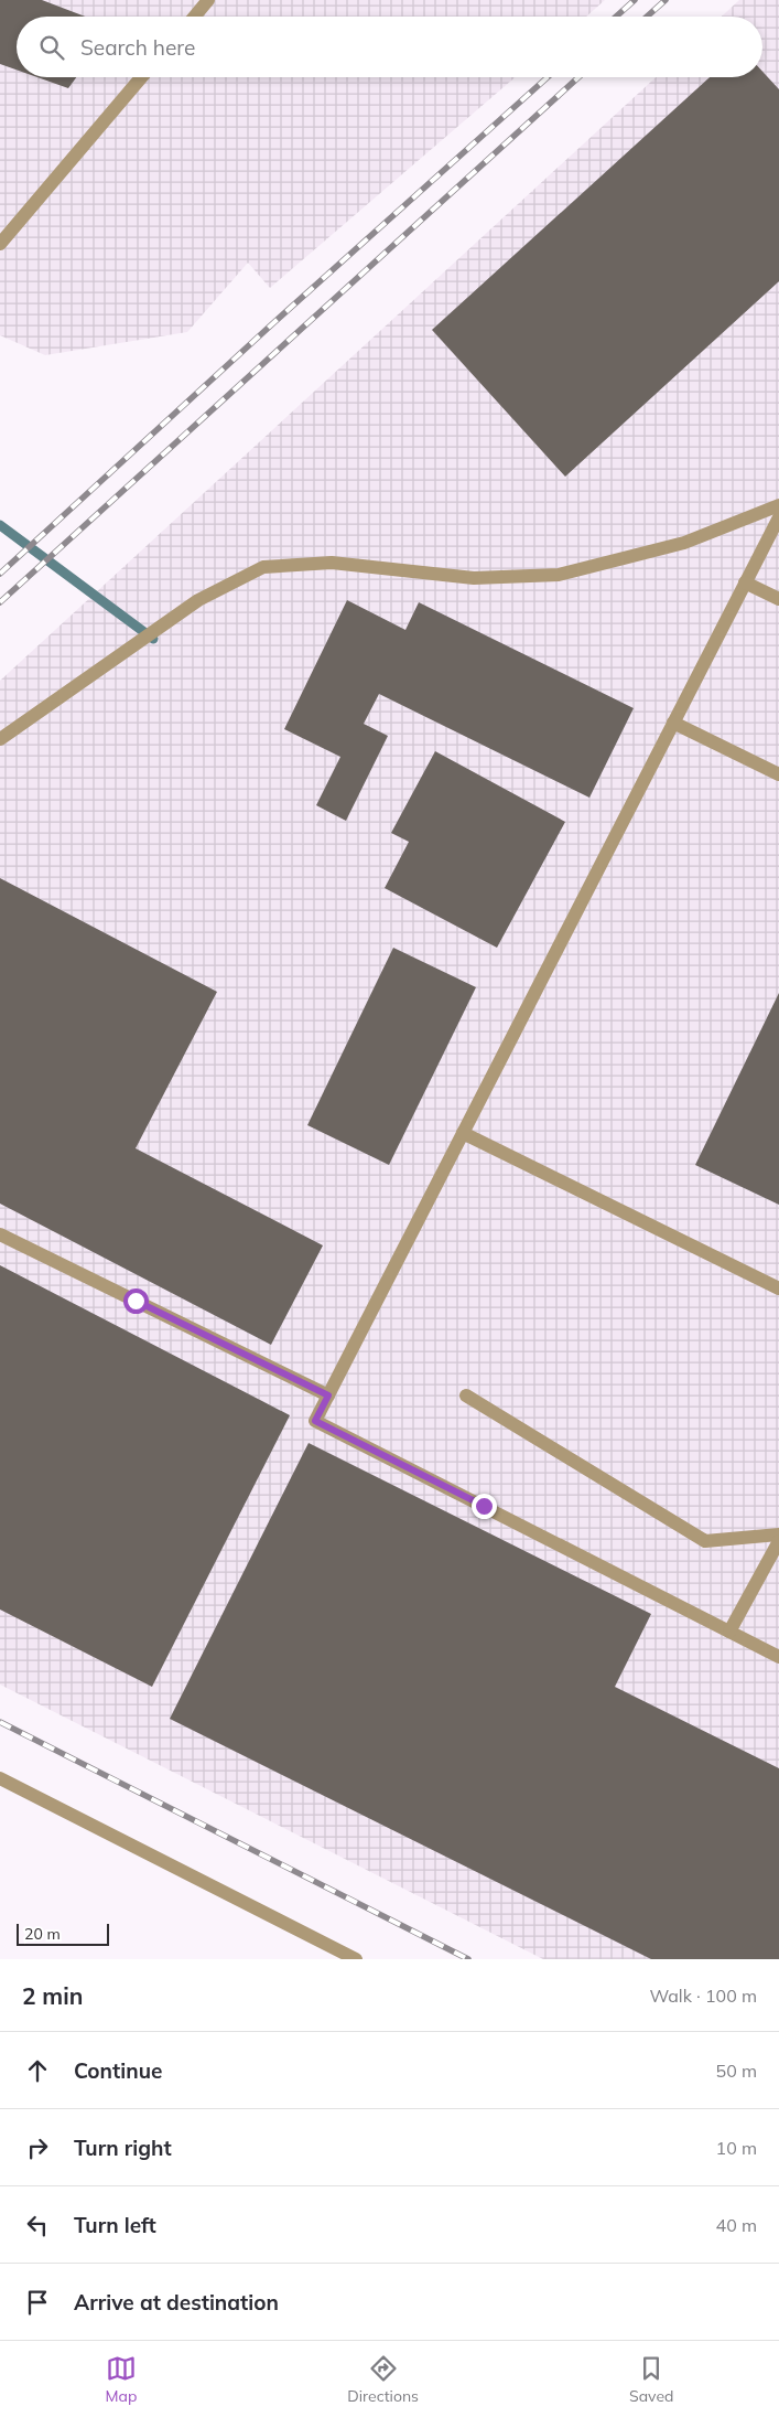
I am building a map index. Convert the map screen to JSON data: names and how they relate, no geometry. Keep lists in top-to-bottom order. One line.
{"scale_bar":"20 m","page":{"search":"Search here","scale":"20 m","heading":["2 min","Walk · 100 m"],"list":[["Continue","50 m"],["Turn right","10 m"],["Turn left","40 m"],"Arrive at destination"],"nav":["Map","Directions","Saved"]}}
